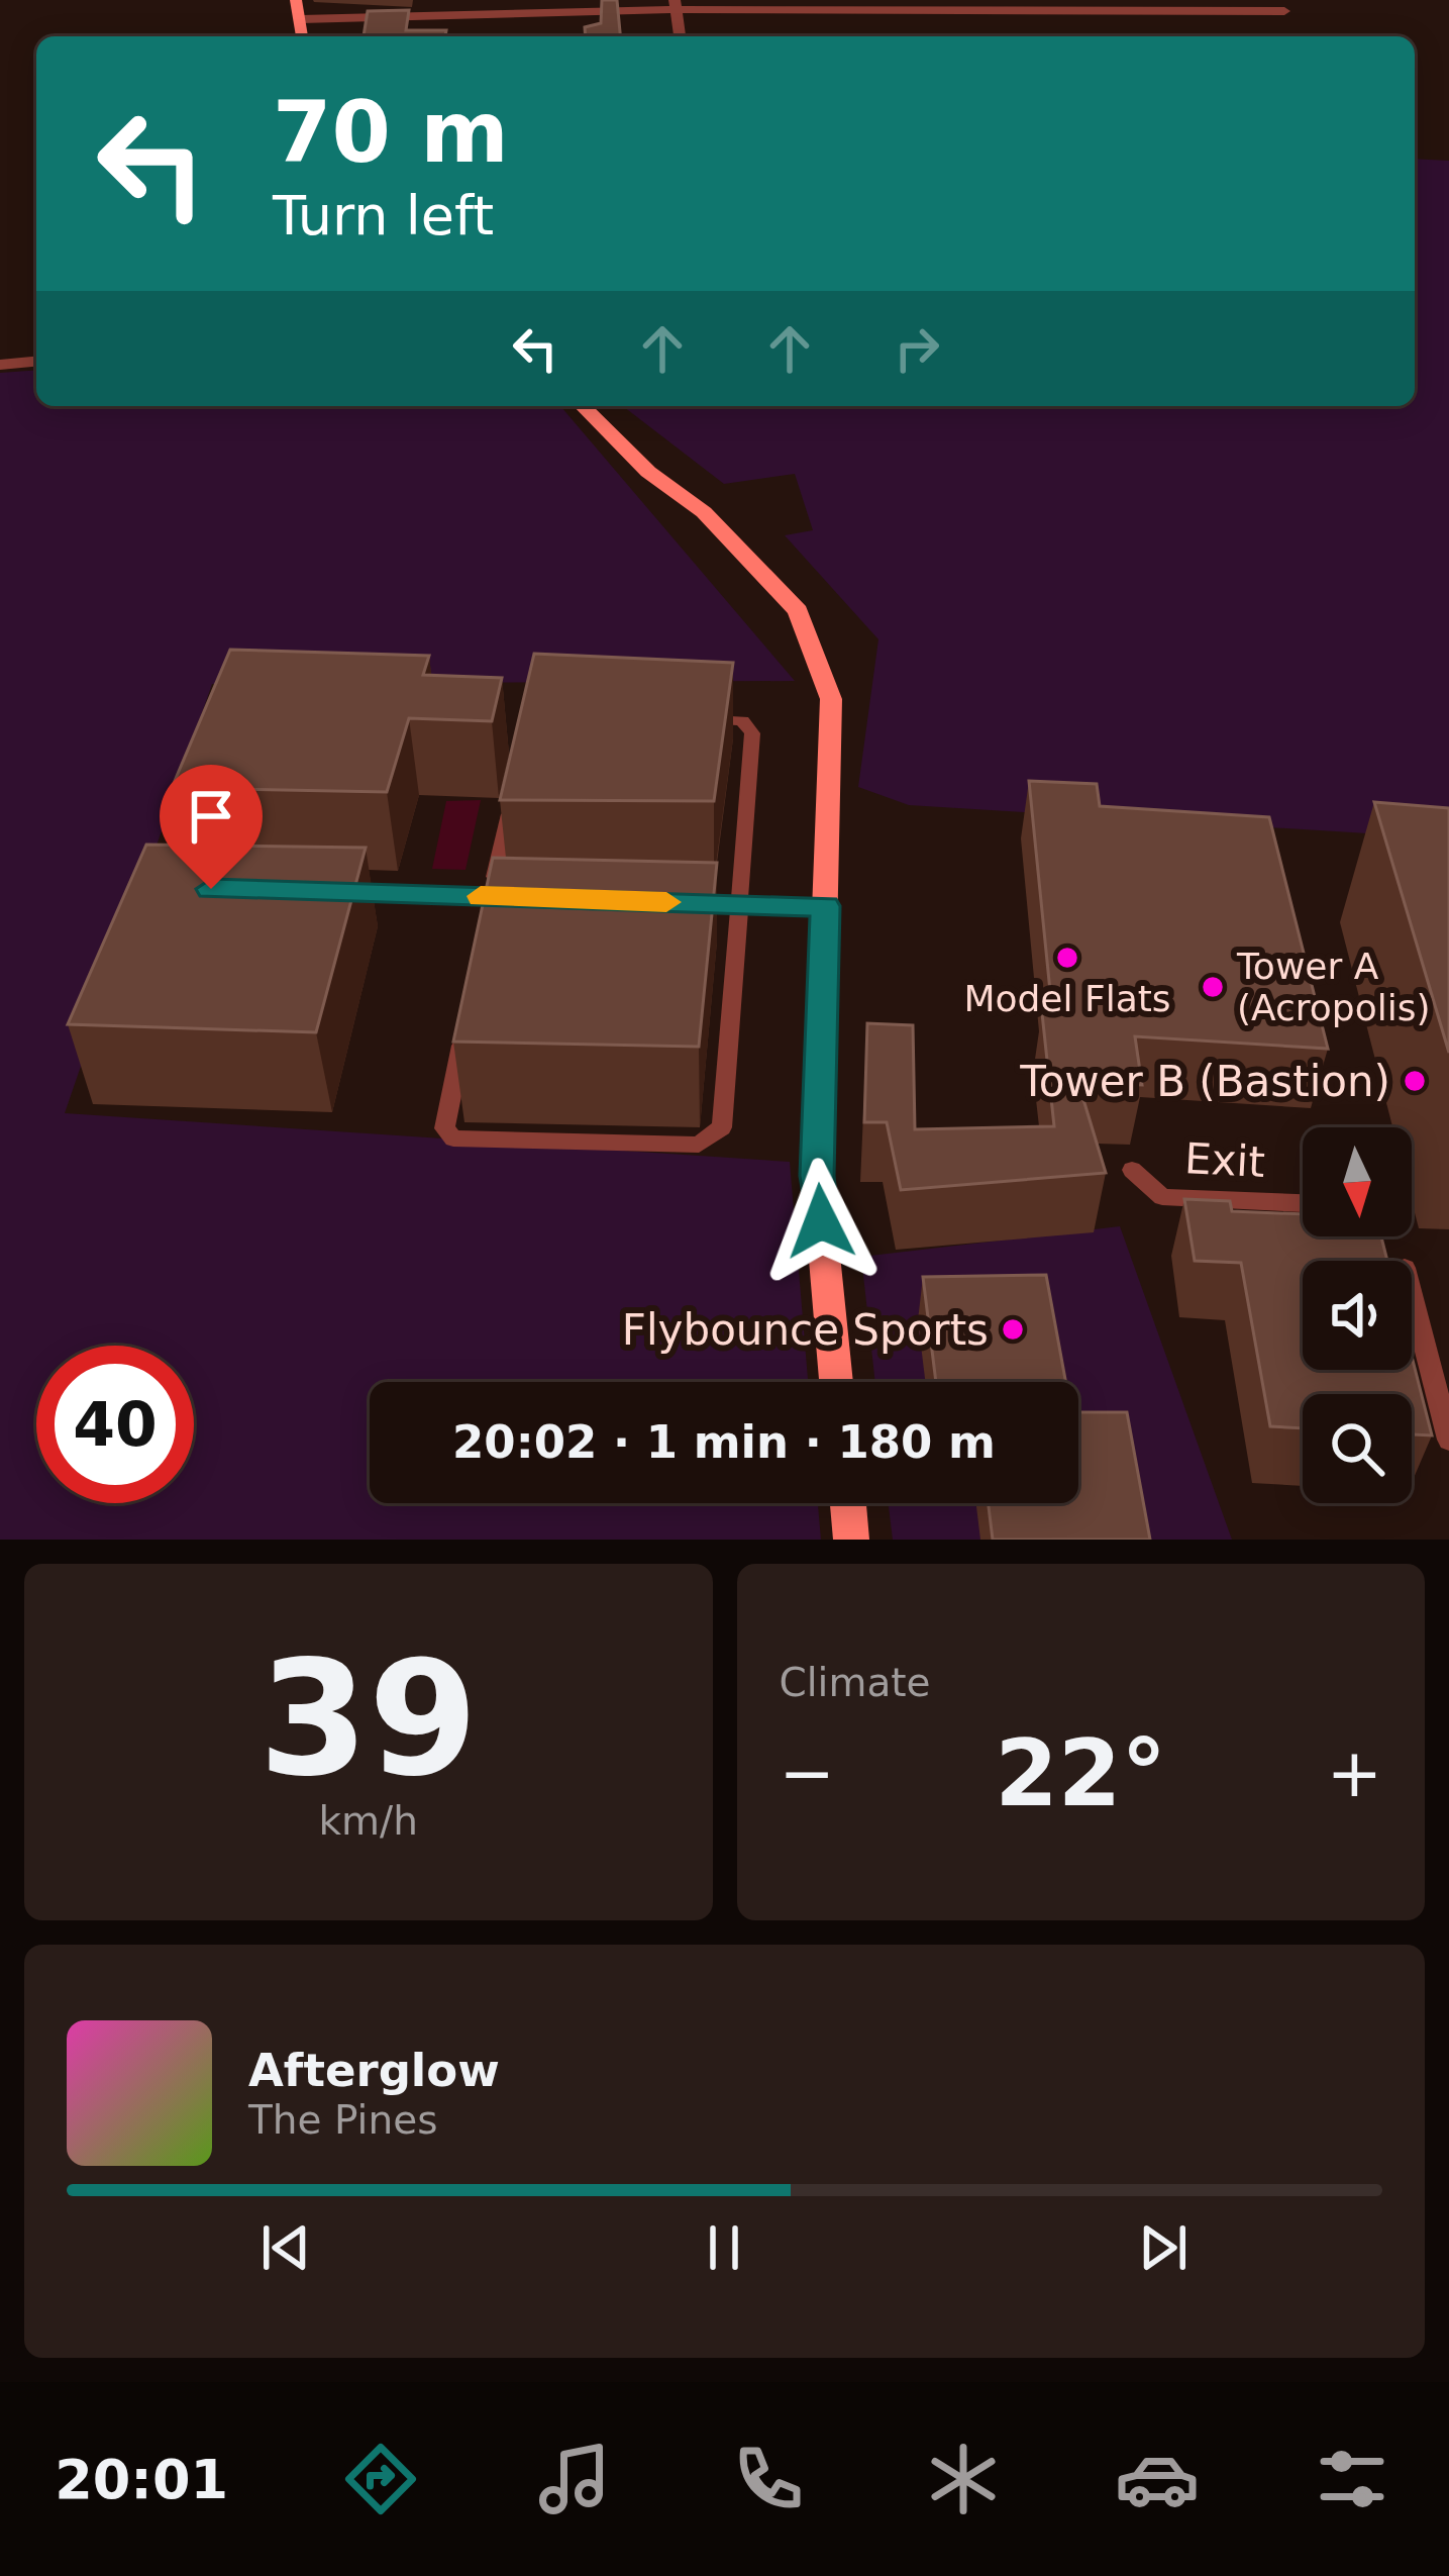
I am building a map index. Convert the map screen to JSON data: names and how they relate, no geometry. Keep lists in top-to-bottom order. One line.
{"streets":{"lane":["Exit"]},"places":["Model Flats","Tower A (Acropolis)","Tower B (Bastion)","Flybounce Sports"],"north":"bottom","page":{"turn":["70 m","Turn left"],"limit":"40","trip":"20:02 · 1 min · 180 m","tile":[["39","km/h"],"Climate"],"heat":["−","22°","+"],"song":["Afterglow","The Pines"],"tabs":"20:01"}}
